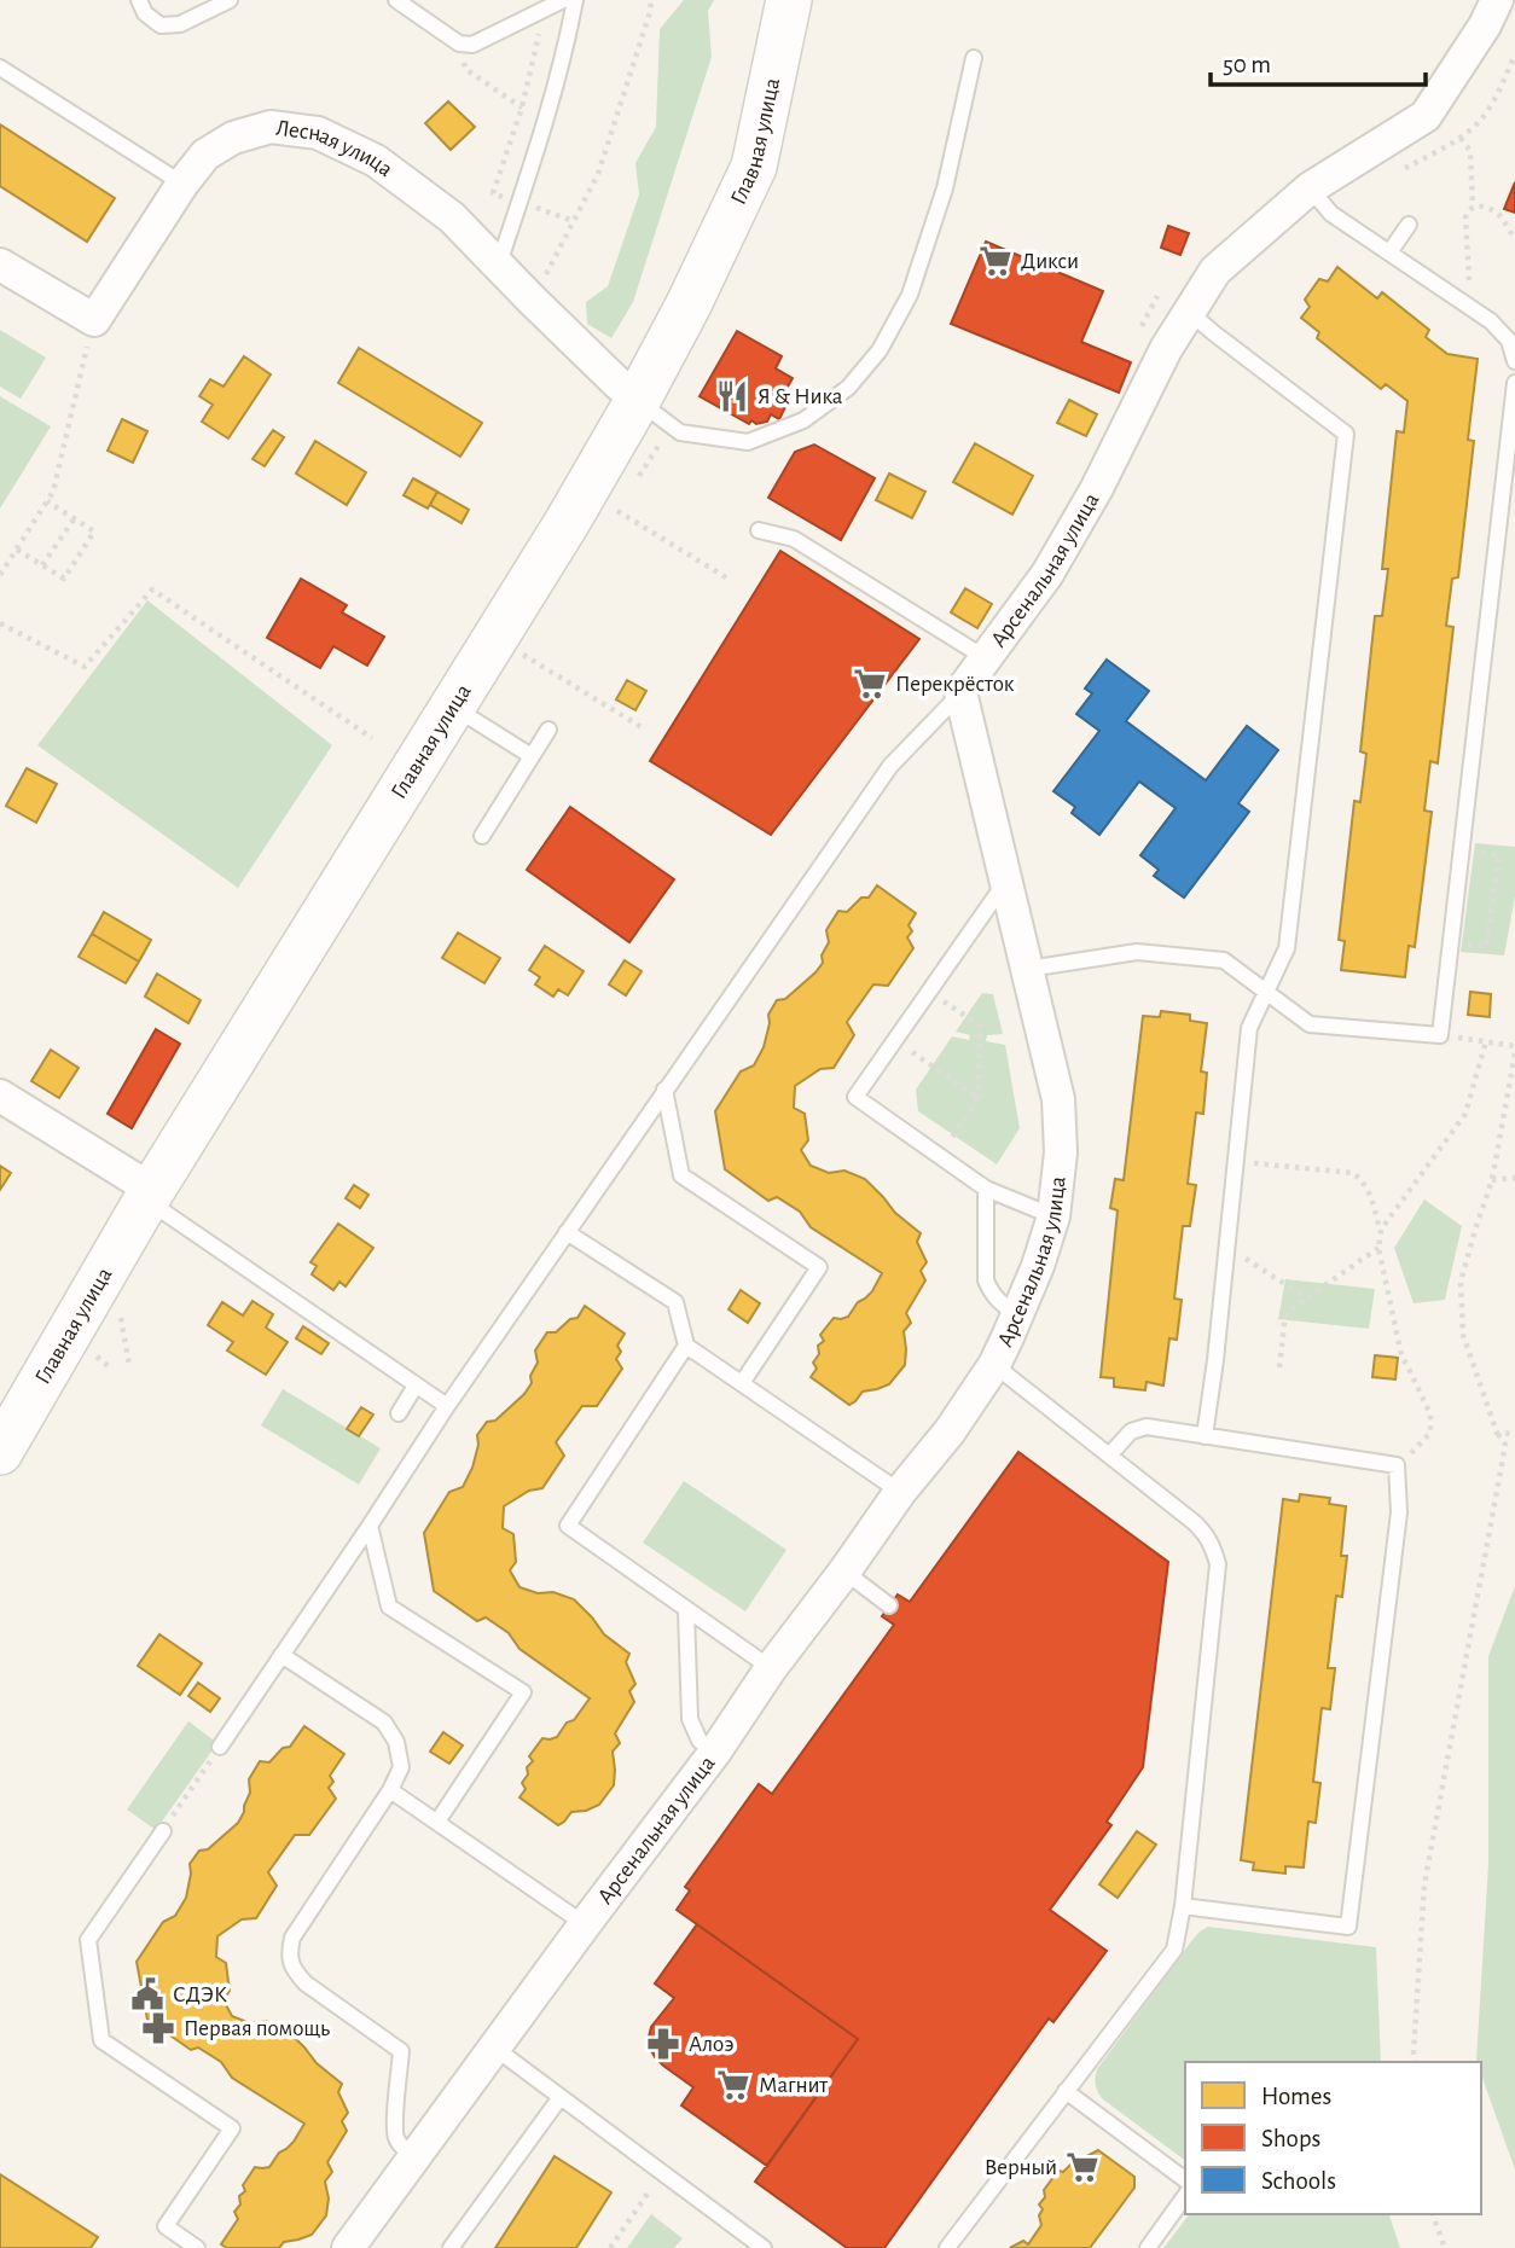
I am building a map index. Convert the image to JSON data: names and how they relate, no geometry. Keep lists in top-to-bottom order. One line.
{"streets":{"main road":["Главная улица"],"street":["Лесная улица","Арсенальная улица"]},"crossings":[["Главная улица","Лесная улица"]],"places":{"supermarket":["Дикси","Перекрёсток","Магнит","Верный"],"restaurant":["Я & Ника"],"public building":["СДЭК"],"pharmacy":["Первая помощь","Алоэ"]},"legend":["Homes","Shops","Schools"],"scale_bar":"50 m"}
